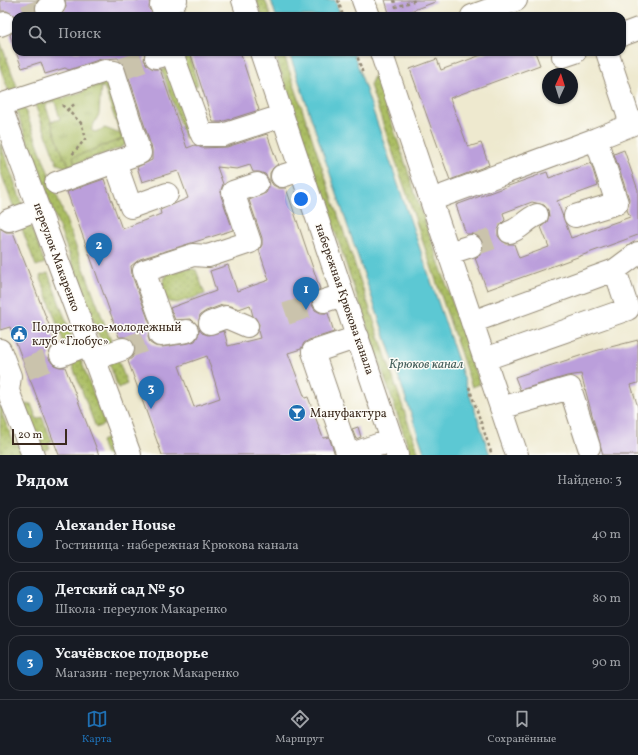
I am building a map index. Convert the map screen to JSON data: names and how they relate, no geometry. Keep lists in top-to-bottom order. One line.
{"streets":{"street":["переулок Макаренко","набережная Крюкова канала"]},"water":["Крюков канал"],"places":{"public building":["Подростково-молодежный клуб «Глобус»"],"bar":["Мануфактура"]},"scale_bar":"20 m","north":"top","page":{"search":"Поиск","pins":["2","1","3"],"scale":"20 m","heading":["Рядом","Найдено: 3"],"list":[{"mark":"1","name":"Alexander House","note":"Гостиница · набережная Крюкова канала","value":"40 m"},{"mark":"2","name":"Детский сад № 50","note":"Школа · переулок Макаренко","value":"80 m"},{"mark":"3","name":"Усачёвское подворье","note":"Магазин · переулок Макаренко","value":"90 m"}],"nav":["Карта","Маршрут","Сохранённые"]}}
